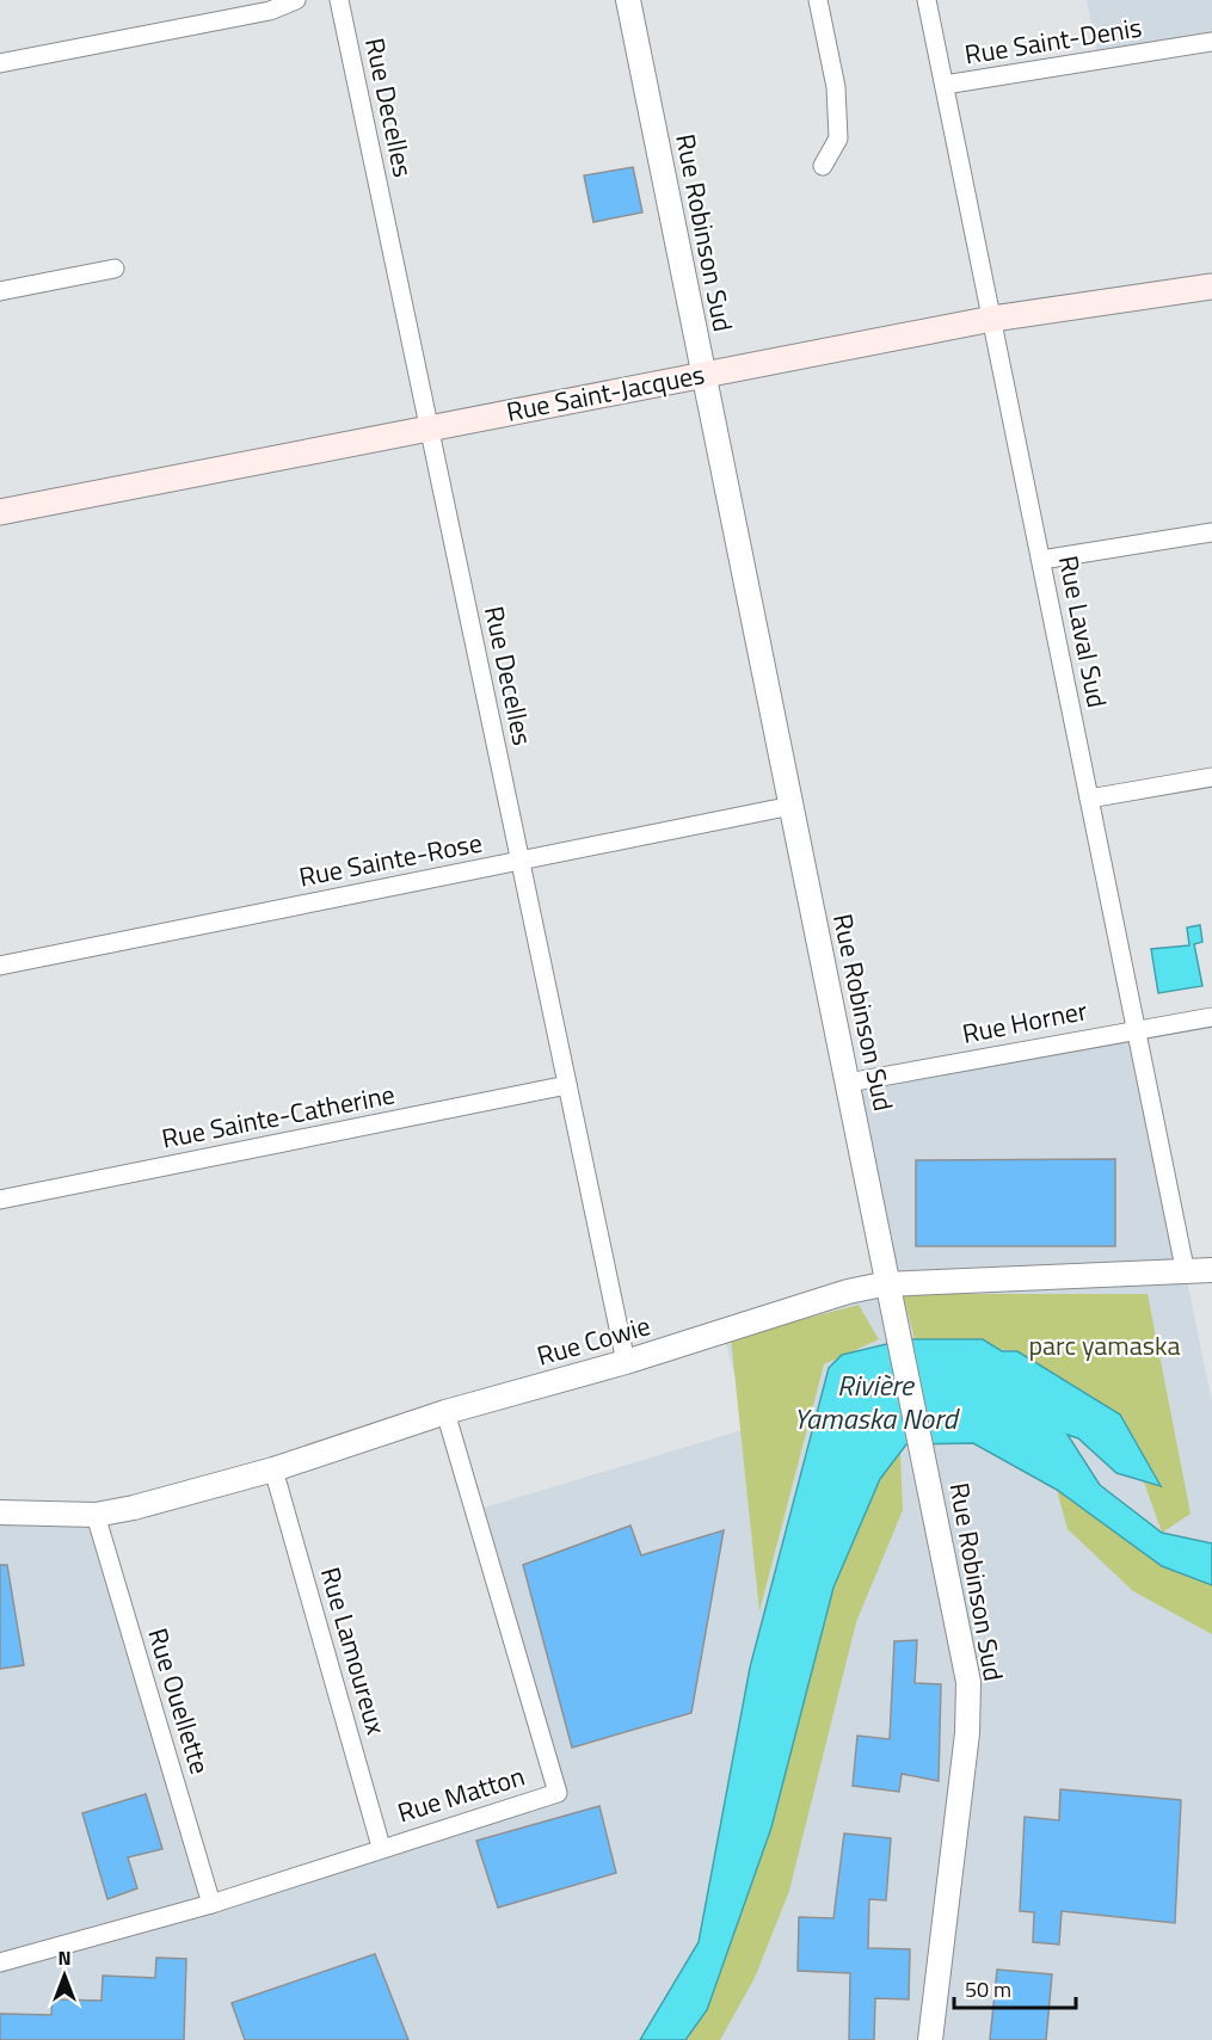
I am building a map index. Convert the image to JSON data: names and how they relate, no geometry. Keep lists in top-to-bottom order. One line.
{"streets":{"main road":["Rue Saint-Jacques"],"street":["Rue Saint-Denis","Rue Decelles","Rue Robinson Sud","Rue Laval Sud","Rue Sainte-Rose","Rue Horner","Rue Sainte-Catherine","Rue Cowie","Rue Lamoureux","Rue Ouellette","Rue Matton"]},"crossings":[["Rue Saint-Denis","Rue Laval Sud"],["Rue Decelles","Rue Saint-Jacques"],["Rue Decelles","Rue Sainte-Rose"],["Rue Decelles","Rue Sainte-Catherine"],["Rue Decelles","Rue Cowie"],["Rue Robinson Sud","Rue Saint-Jacques"],["Rue Robinson Sud","Rue Sainte-Rose"],["Rue Robinson Sud","Rue Horner"],["Rue Robinson Sud","Rue Cowie"],["Rue Saint-Jacques","Rue Laval Sud"],["Rue Laval Sud","Rue Horner"],["Rue Laval Sud","Rue Cowie"],["Rue Cowie","Rue Lamoureux"],["Rue Cowie","Rue Ouellette"],["Rue Cowie","Rue Matton"],["Rue Lamoureux","Rue Matton"],["Rue Ouellette","Rue Matton"]],"water":["Rivière Yamaska Nord"],"parks":["parc yamaska"],"scale_bar":"50 m","north":"top"}
